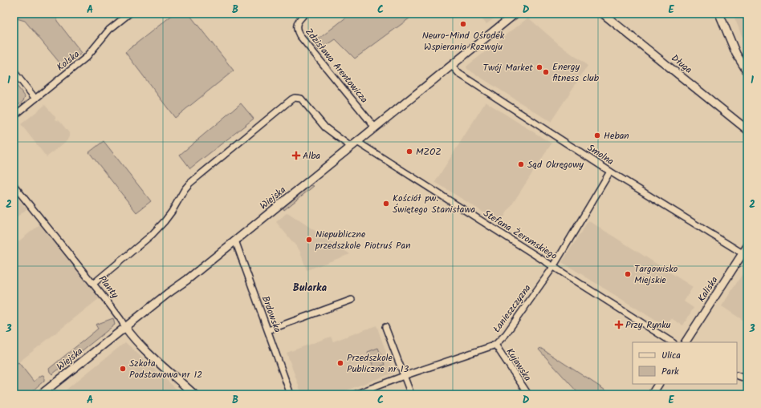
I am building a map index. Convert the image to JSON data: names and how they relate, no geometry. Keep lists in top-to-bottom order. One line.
{"streets":{"street":["Kolska","Długa","Zdzisława Arentowicza","Smolna","Wiejska","Stefana Żeromskiego","Planty","Kaliska","Łanieszczyzna","Brdowska","Kujawska"]},"crossings":[["Zdzisława Arentowicza","Wiejska"],["Smolna","Wiejska"],["Smolna","Kaliska"],["Smolna","Łanieszczyzna"],["Wiejska","Stefana Żeromskiego"],["Wiejska","Planty"],["Wiejska","Brdowska"],["Stefana Żeromskiego","Planty"],["Stefana Żeromskiego","Łanieszczyzna"],["Łanieszczyzna","Kujawska"]],"districts":["Bularka"],"places":{"other":["Neuro-Mind Ośrodek Wspierania Rozwoju","Twój Market","Energy fitness club","Heban","MZOZ","Sąd Okręgowy","Kościół pw. Świętego Stanisława","Niepubliczne przedszkole Piotruś Pan","Targowisko Miejskie","Przedszkole Publiczne nr 13","Szkoła Podstawowa nr 12"],"health":["Alba","Przy Rynku"]},"legend":["Ulica","Park"],"grid":{"columns":["A","B","C","D","E"],"rows":["1","2","3"]}}
